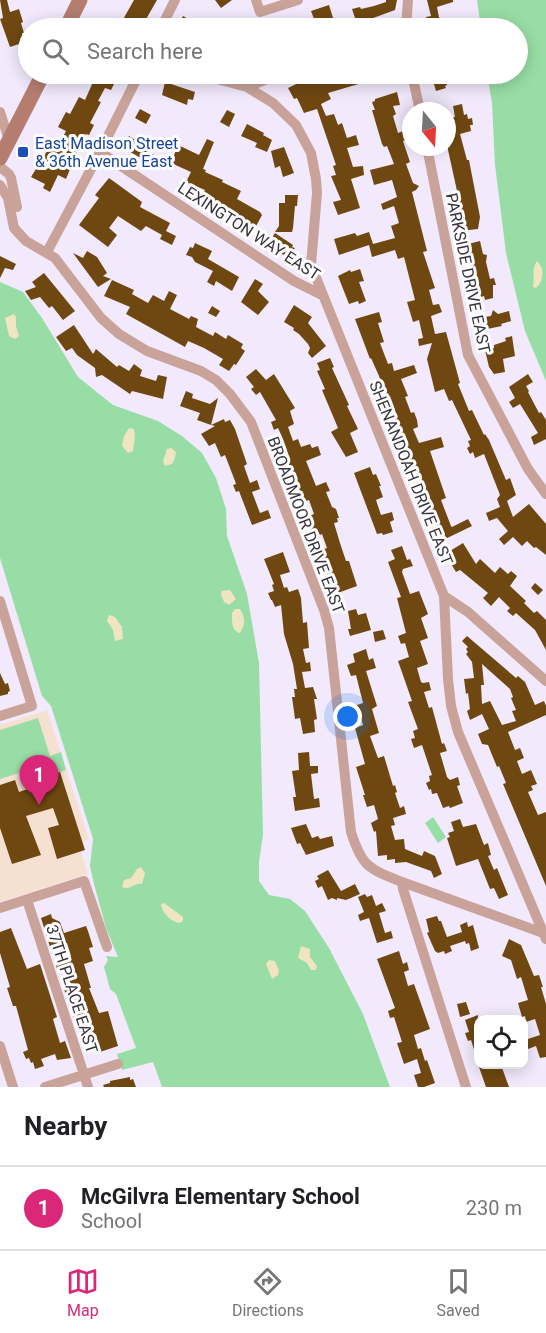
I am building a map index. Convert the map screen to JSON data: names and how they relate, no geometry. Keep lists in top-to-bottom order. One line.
{"streets":{"street":["LEXINGTON WAY EAST","PARKSIDE DRIVE EAST","SHENANDOAH DRIVE EAST","BROADMOOR DRIVE EAST","37TH PLACE EAST"]},"crossings":[["LEXINGTON WAY EAST","SHENANDOAH DRIVE EAST"],["SHENANDOAH DRIVE EAST","BROADMOOR DRIVE EAST"]],"places":{"transit":["East Madison Street & 36th Avenue East"]},"north":"bottom","page":{"search":"Search here","pins":"1","heading":"Nearby","list":[{"mark":"1","name":"McGilvra Elementary School","note":"School","value":"230 m"}],"nav":["Map","Directions","Saved"]}}
